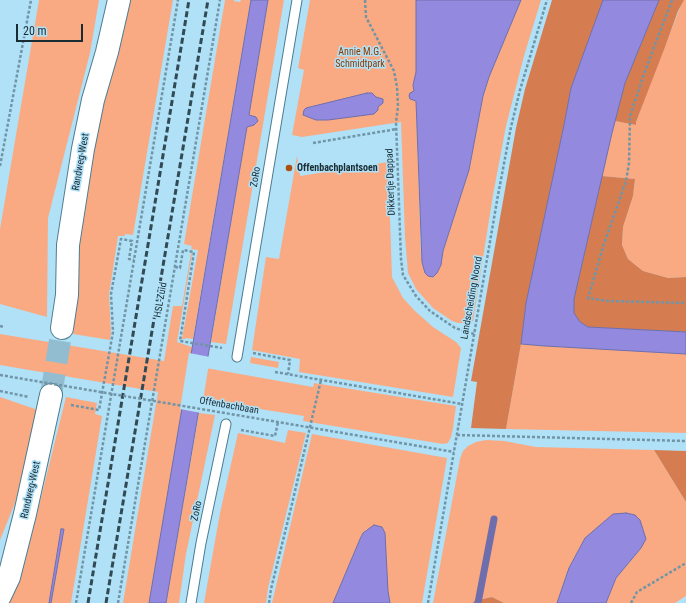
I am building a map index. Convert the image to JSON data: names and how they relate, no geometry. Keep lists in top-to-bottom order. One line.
{"streets":{"main road":["Randweg-West"],"lane":["ZoRo"],"path":["Dikkertje Dappad","Landscheiding Noord","HSL-Zuid","Offenbachbaan"]},"crossings":[["Dikkertje Dappad","Landscheiding Noord"],["Landscheiding Noord","Offenbachbaan"]],"parks":["Annie M.G. Schmidtpark"],"places":["Offenbachplantsoen"],"scale_bar":"20 m"}
